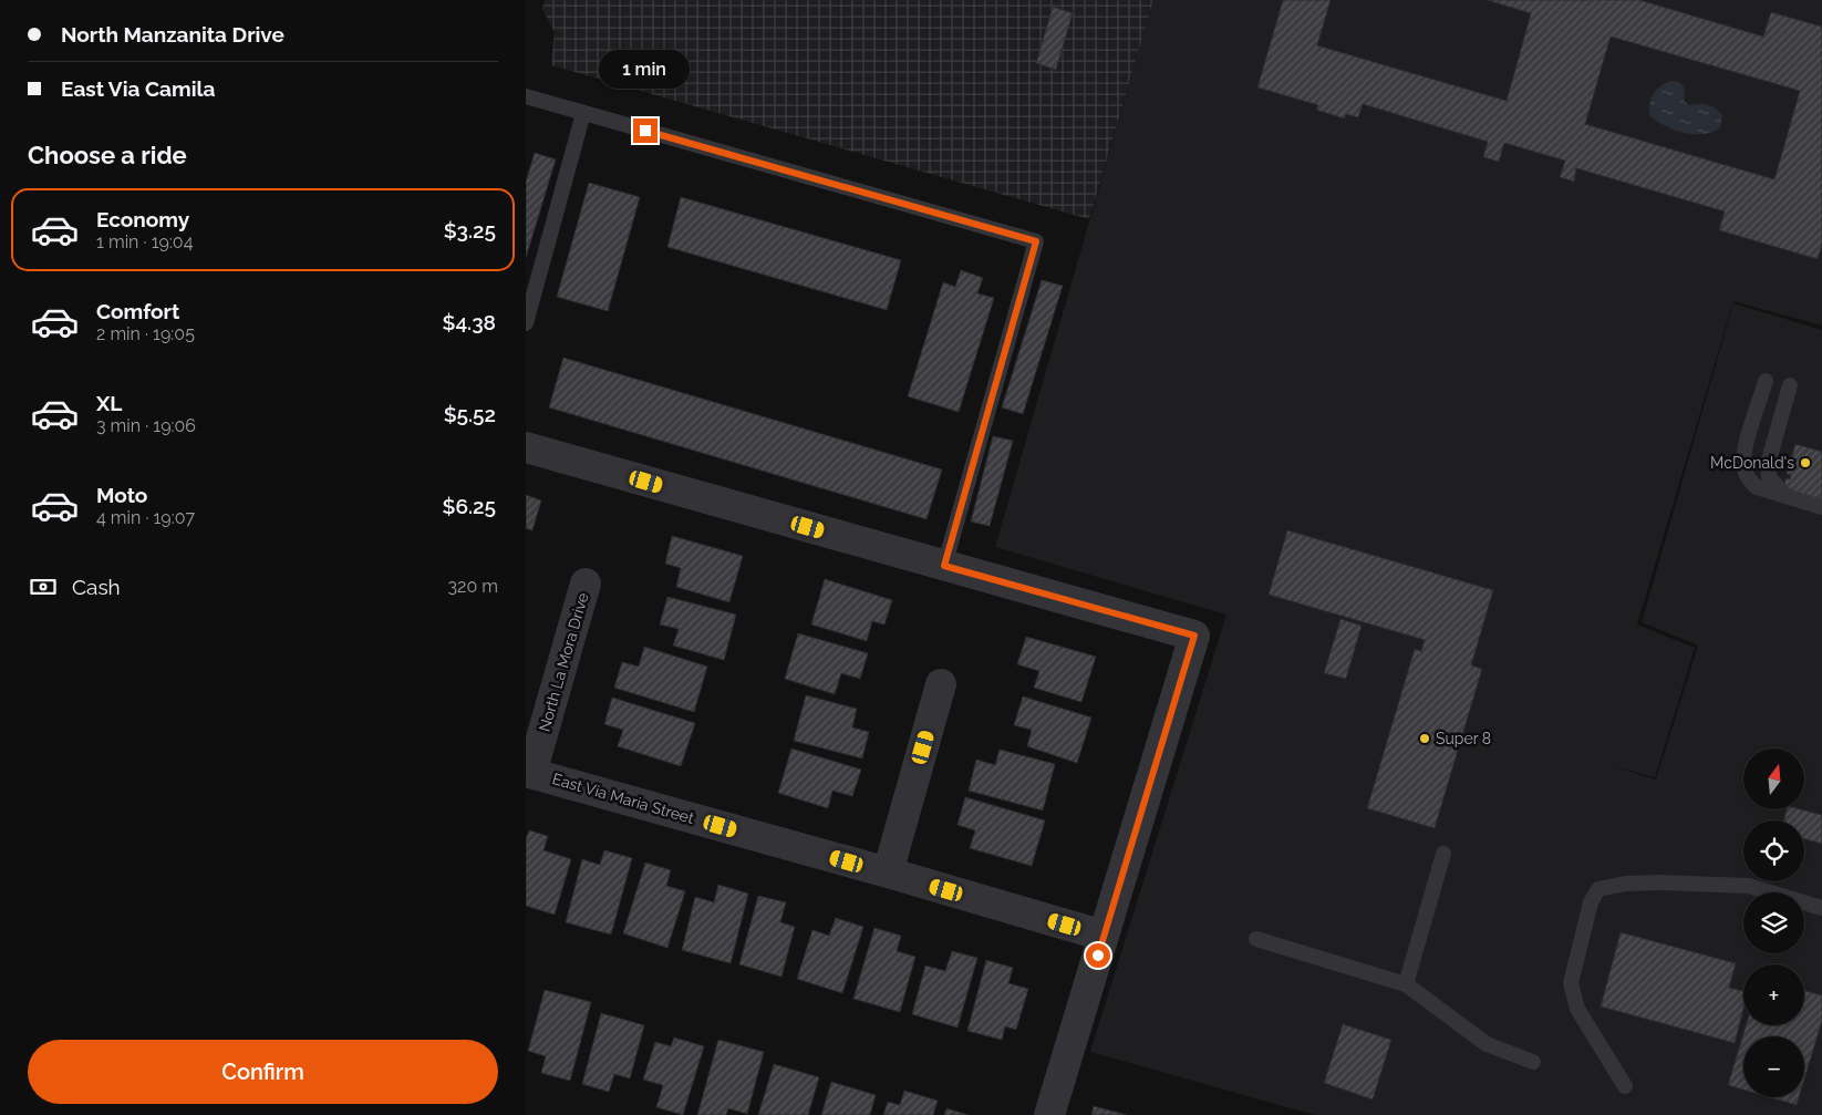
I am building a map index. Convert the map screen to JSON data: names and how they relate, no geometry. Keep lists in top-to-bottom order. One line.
{"streets":{"street":["North La Mora Drive","East Via Maria Street"]},"crossings":[["North La Mora Drive","East Via Maria Street"]],"places":["McDonald's","Super 8"],"north":"top","page":{"banner":["North Manzanita Drive","East Via Camila"],"bubble":"1 min","heading":"Choose a ride","list":[{"name":"Economy","note":"1 min · 19:04","value":"$3.25"},{"name":"Comfort","note":"2 min · 19:05","value":"$4.38"},{"name":"XL","note":"3 min · 19:06","value":"$5.52"},{"name":"Moto","note":"4 min · 19:07","value":"$6.25"}],"pay":["Cash","320 m"],"map_buttons":["+","−"],"buttons":"Confirm"}}
